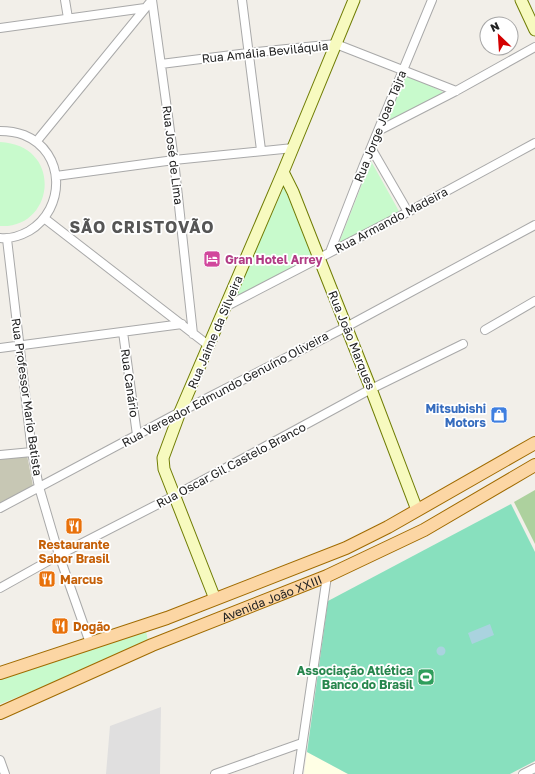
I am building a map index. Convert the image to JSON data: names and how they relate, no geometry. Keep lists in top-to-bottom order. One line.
{"streets":{"main road":["Avenida João XXIII"],"street":["Rua Amália Beviláquia","Rua Jorge Joao Tajra","Rua José de Lima","Rua Armando Madeira","Rua Jaime da Silveira","Rua João Marques","Rua Canário","Rua Vereador Edmundo Genuíno Oliveira","Rua Professor Mario Batista","Rua Oscar Gil Castelo Branco"]},"crossings":[["Rua Amália Beviláquia","Rua Jorge Joao Tajra"],["Rua Amália Beviláquia","Rua José de Lima"],["Rua Amália Beviláquia","Rua Jaime da Silveira"],["Rua Jorge Joao Tajra","Rua Armando Madeira"],["Rua Armando Madeira","Rua Jaime da Silveira"],["Rua Armando Madeira","Rua João Marques"],["Rua Jaime da Silveira","Rua João Marques"],["Rua Jaime da Silveira","Rua Vereador Edmundo Genuíno Oliveira"],["Rua Jaime da Silveira","Rua Oscar Gil Castelo Branco"],["Rua Jaime da Silveira","Avenida João XXIII"],["Rua João Marques","Rua Vereador Edmundo Genuíno Oliveira"],["Rua João Marques","Rua Oscar Gil Castelo Branco"],["Rua João Marques","Avenida João XXIII"],["Rua Canário","Rua Vereador Edmundo Genuíno Oliveira"],["Rua Vereador Edmundo Genuíno Oliveira","Rua Professor Mario Batista"],["Rua Professor Mario Batista","Rua Oscar Gil Castelo Branco"],["Rua Professor Mario Batista","Avenida João XXIII"]],"districts":["SÃO CRISTOVÃO"],"places":{"hotel":["Gran Hotel Arrey"],"shop":["Mitsubishi Motors"],"restaurant":["Restaurante Sabor Brasil","Marcus","Dogão"],"sports":["Associação Atlética Banco do Brasil"]},"north":"top left"}
